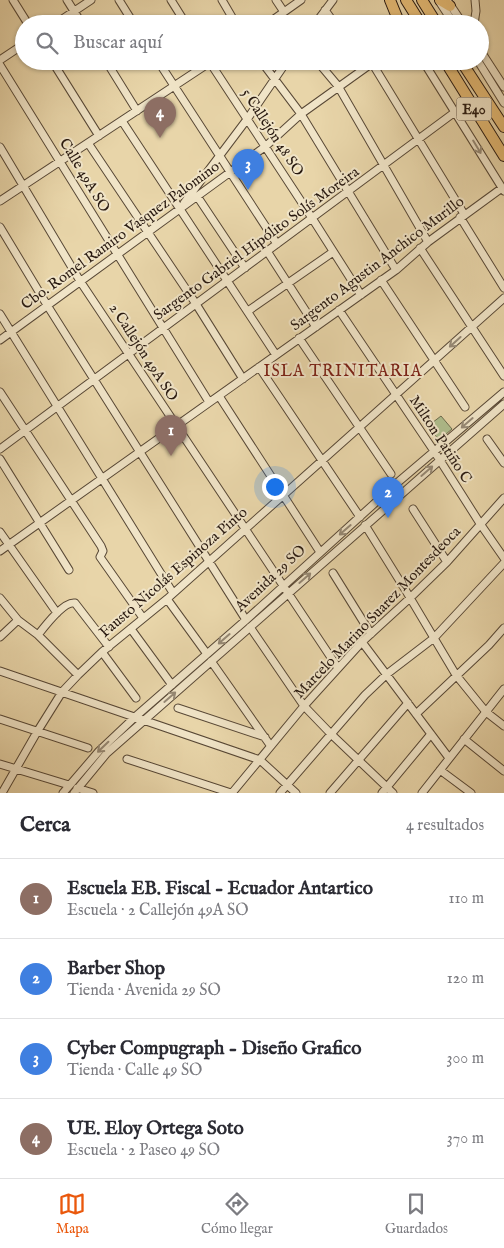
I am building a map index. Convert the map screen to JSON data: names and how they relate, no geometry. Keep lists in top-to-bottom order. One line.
{"streets":{"highway":["E40"],"street":["5 Callejón 48 SO","Calle 49A SO","Cbo. Romel Ramiro Vasquez Palomino","Sargento Gabriel Hipólito Solís Moreira","Sargento Agustin Anchico Murillo","2 Callejón 49A SO","Milton Patiño C","Fausto Nicolás Espinoza Pinto","Avenida 29 SO","Marcelo Marino Suarez Montesdeoca"]},"crossings":[["E40","Sargento Gabriel Hipólito Solís Moreira"],["E40","Sargento Agustin Anchico Murillo"],["5 Callejón 48 SO","Cbo. Romel Ramiro Vasquez Palomino"],["5 Callejón 48 SO","Sargento Gabriel Hipólito Solís Moreira"],["5 Callejón 48 SO","Sargento Agustin Anchico Murillo"],["Calle 49A SO","Cbo. Romel Ramiro Vasquez Palomino"],["Calle 49A SO","Sargento Gabriel Hipólito Solís Moreira"],["Calle 49A SO","Sargento Agustin Anchico Murillo"],["Cbo. Romel Ramiro Vasquez Palomino","2 Callejón 49A SO"],["Sargento Gabriel Hipólito Solís Moreira","2 Callejón 49A SO"],["Sargento Agustin Anchico Murillo","2 Callejón 49A SO"],["Sargento Agustin Anchico Murillo","Milton Patiño C"],["2 Callejón 49A SO","Fausto Nicolás Espinoza Pinto"],["2 Callejón 49A SO","Avenida 29 SO"],["2 Callejón 49A SO","Marcelo Marino Suarez Montesdeoca"],["Milton Patiño C","Fausto Nicolás Espinoza Pinto"],["Milton Patiño C","Avenida 29 SO"],["Milton Patiño C","Marcelo Marino Suarez Montesdeoca"]],"districts":["ISLA TRINITARIA"],"page":{"search":"Buscar aquí","pins":["4","3","1","2"],"heading":["Cerca","4 resultados"],"list":[{"mark":"1","name":"Escuela EB. Fiscal - Ecuador Antartico","note":"Escuela · 2 Callejón 49A SO","value":"110 m"},{"mark":"2","name":"Barber Shop","note":"Tienda · Avenida 29 SO","value":"120 m"},{"mark":"3","name":"Cyber Compugraph - Diseño Grafico","note":"Tienda · Calle 49 SO","value":"300 m"},{"mark":"4","name":"UE. Eloy Ortega Soto","note":"Escuela · 2 Paseo 49 SO","value":"370 m"}],"nav":["Mapa","Cómo llegar","Guardados"]}}
